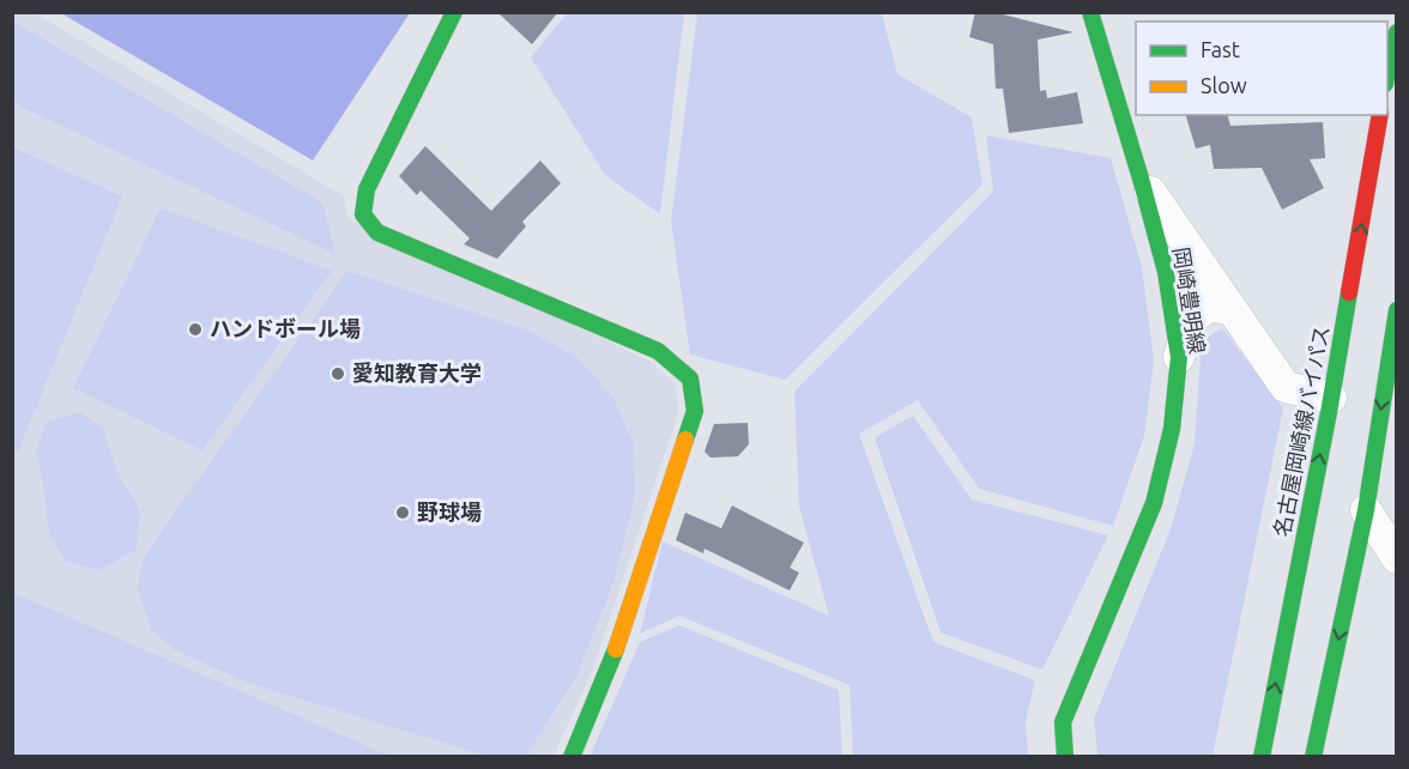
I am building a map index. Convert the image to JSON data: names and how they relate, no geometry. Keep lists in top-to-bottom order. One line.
{"streets":{"main road":["岡崎豊明線","名古屋岡崎線バイパス"]},"places":["ハンドボール場","愛知教育大学","野球場"],"legend":["Fast","Slow"]}
